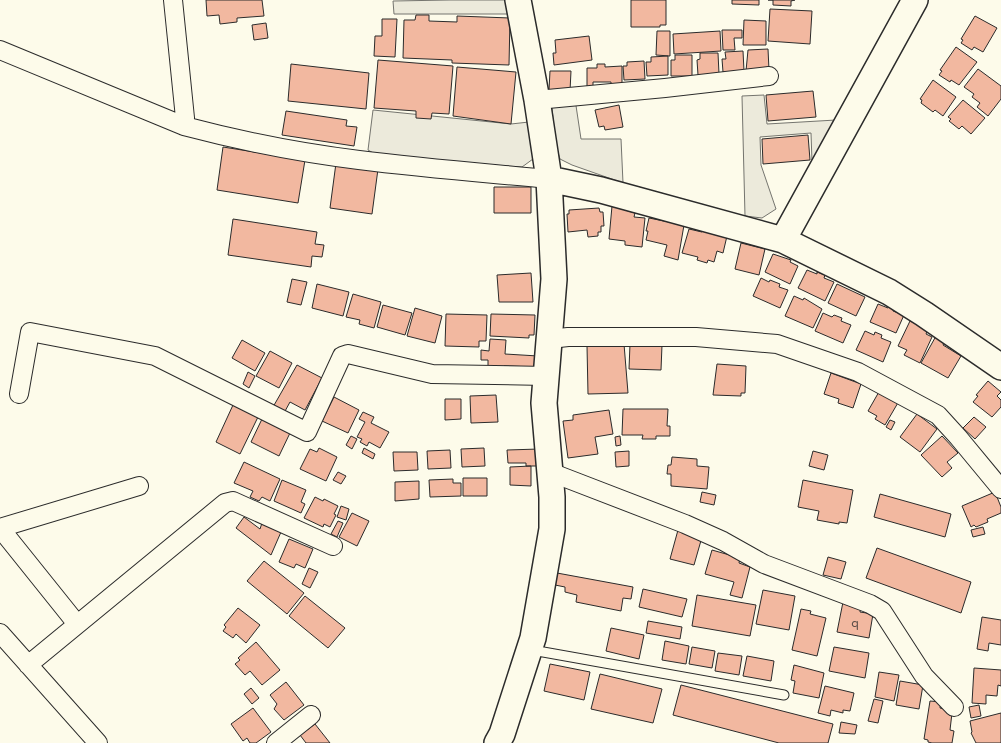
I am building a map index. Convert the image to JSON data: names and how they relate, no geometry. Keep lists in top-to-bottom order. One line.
{"house_numbers":["q"]}
